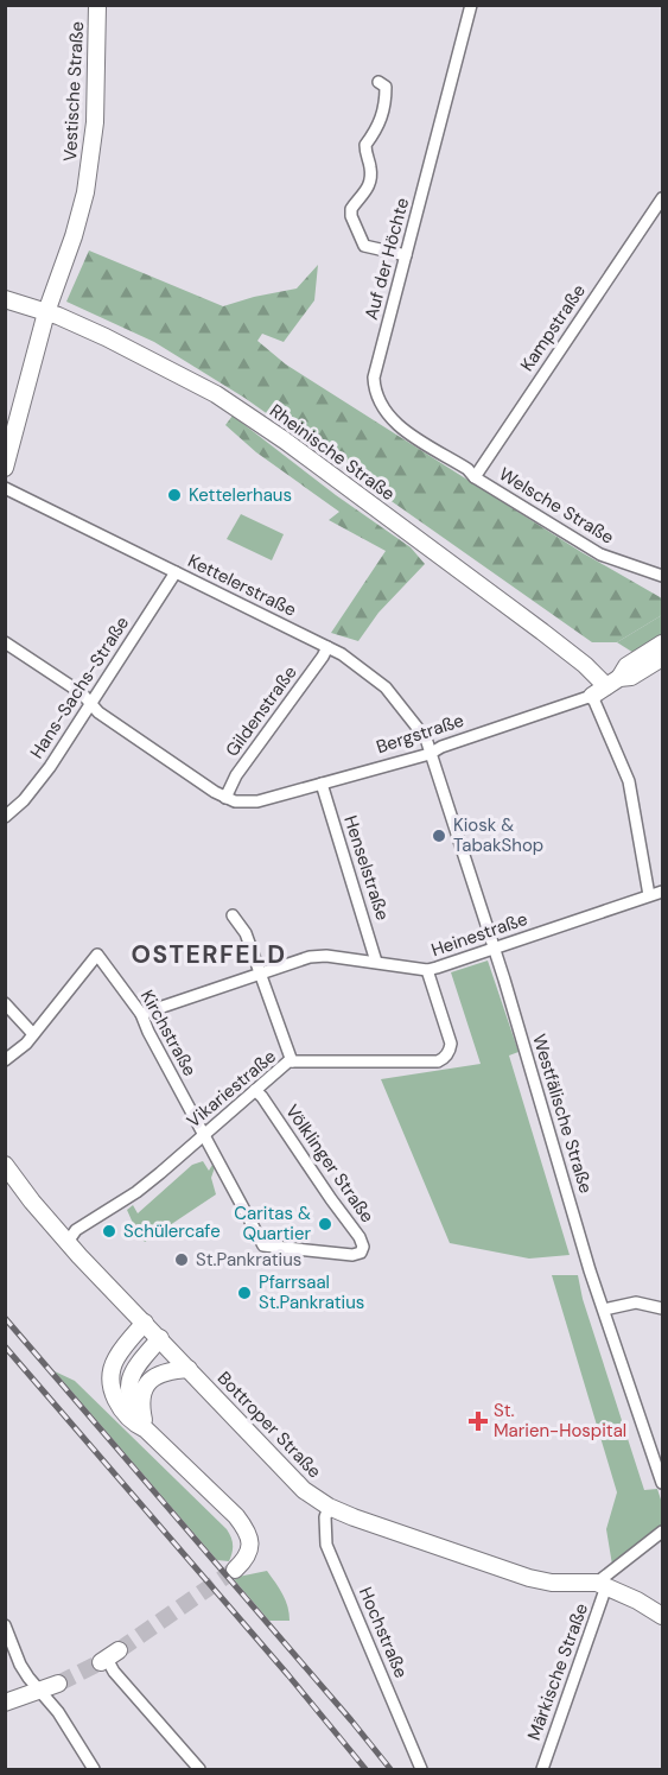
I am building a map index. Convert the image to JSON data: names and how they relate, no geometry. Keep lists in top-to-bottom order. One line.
{"streets":{"main road":["Vestische Straße","Rheinische Straße","Bergstraße","Bottroper Straße"],"street":["Auf der Höchte","Kampstraße","Welsche Straße","Kettelerstraße","Hans-Sachs-Straße","Gildenstraße","Henselstraße","Heinestraße","Kirchstraße","Vikariestraße","Westfälische Straße","Völklinger Straße","Hochstraße","Märkische Straße"]},"crossings":[["Vestische Straße","Rheinische Straße"],["Auf der Höchte","Kampstraße"],["Auf der Höchte","Welsche Straße"],["Kampstraße","Welsche Straße"],["Rheinische Straße","Bergstraße"],["Kettelerstraße","Hans-Sachs-Straße"],["Kettelerstraße","Gildenstraße"],["Kettelerstraße","Bergstraße"],["Kettelerstraße","Westfälische Straße"],["Gildenstraße","Bergstraße"],["Bergstraße","Henselstraße"],["Bergstraße","Westfälische Straße"],["Henselstraße","Heinestraße"],["Heinestraße","Kirchstraße"],["Heinestraße","Vikariestraße"],["Heinestraße","Westfälische Straße"],["Kirchstraße","Vikariestraße"],["Kirchstraße","Völklinger Straße"],["Vikariestraße","Völklinger Straße"],["Vikariestraße","Bottroper Straße"],["Bottroper Straße","Hochstraße"],["Bottroper Straße","Märkische Straße"]],"districts":["OSTERFELD"],"places":{"other":["Kettelerhaus","Kiosk & TabakShop","Caritas & Quartier","Schülercafe","St.Pankratius","Pfarrsaal St.Pankratius"],"health":["St. Marien-Hospital"]}}
